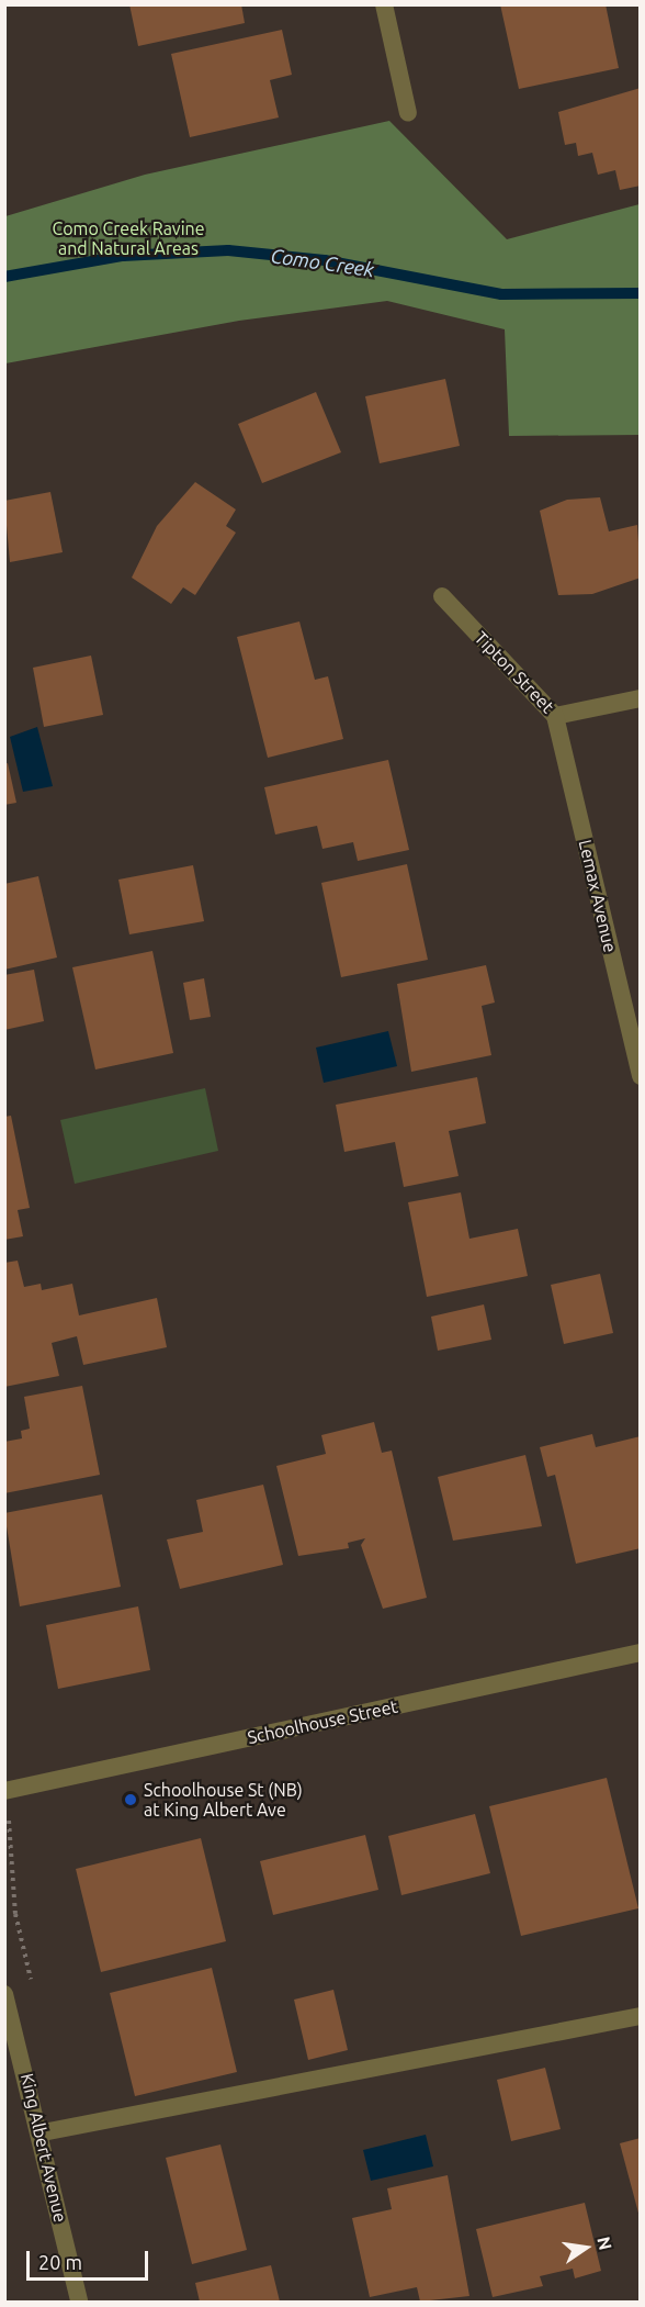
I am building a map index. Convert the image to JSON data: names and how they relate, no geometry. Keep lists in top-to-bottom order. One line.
{"streets":{"street":["Tipton Street","Lemax Avenue","Schoolhouse Street","King Albert Avenue"]},"crossings":[["Tipton Street","Lemax Avenue"]],"water":["Como Creek"],"parks":["Como Creek Ravine and Natural Areas"],"places":["Schoolhouse St (NB) at King Albert Ave"],"scale_bar":"20 m","north":"right"}
